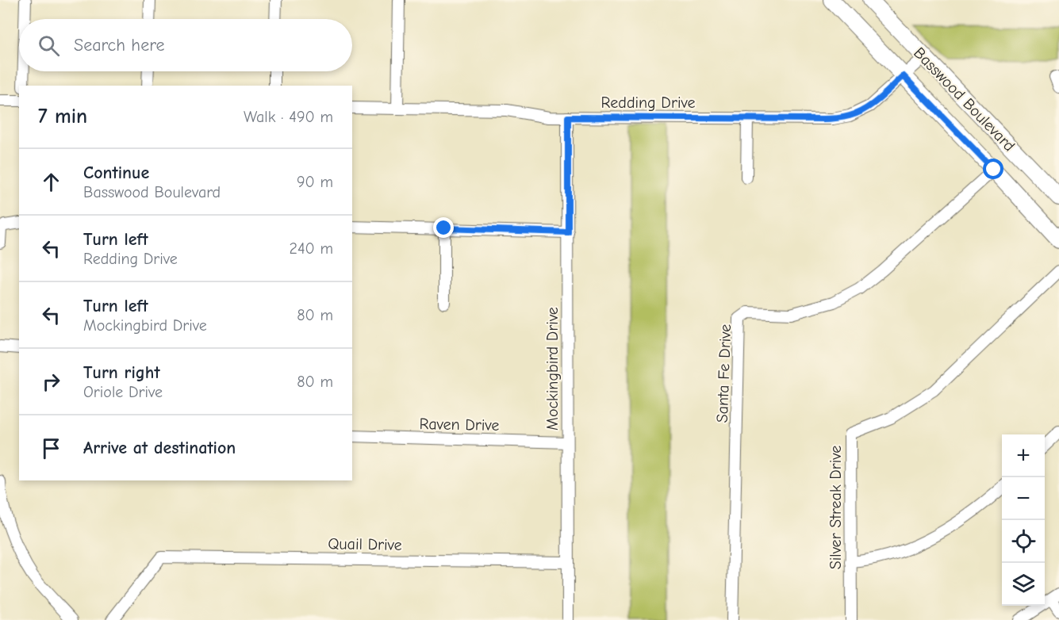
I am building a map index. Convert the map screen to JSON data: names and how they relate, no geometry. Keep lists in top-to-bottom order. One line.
{"streets":{"main road":["Basswood Boulevard"],"street":["Redding Drive","Mockingbird Drive","Santa Fe Drive","Raven Drive","Silver Streak Drive","Quail Drive"]},"crossings":[["Basswood Boulevard","Redding Drive"],["Basswood Boulevard","Santa Fe Drive"],["Redding Drive","Mockingbird Drive"],["Mockingbird Drive","Raven Drive"],["Mockingbird Drive","Quail Drive"]],"page":{"search":"Search here","heading":["7 min","Walk · 490 m"],"list":[["Continue","Basswood Boulevard","90 m"],["Turn left","Redding Drive","240 m"],["Turn left","Mockingbird Drive","80 m"],["Turn right","Oriole Drive","80 m"],"Arrive at destination"],"map_buttons":["+","−"]}}
